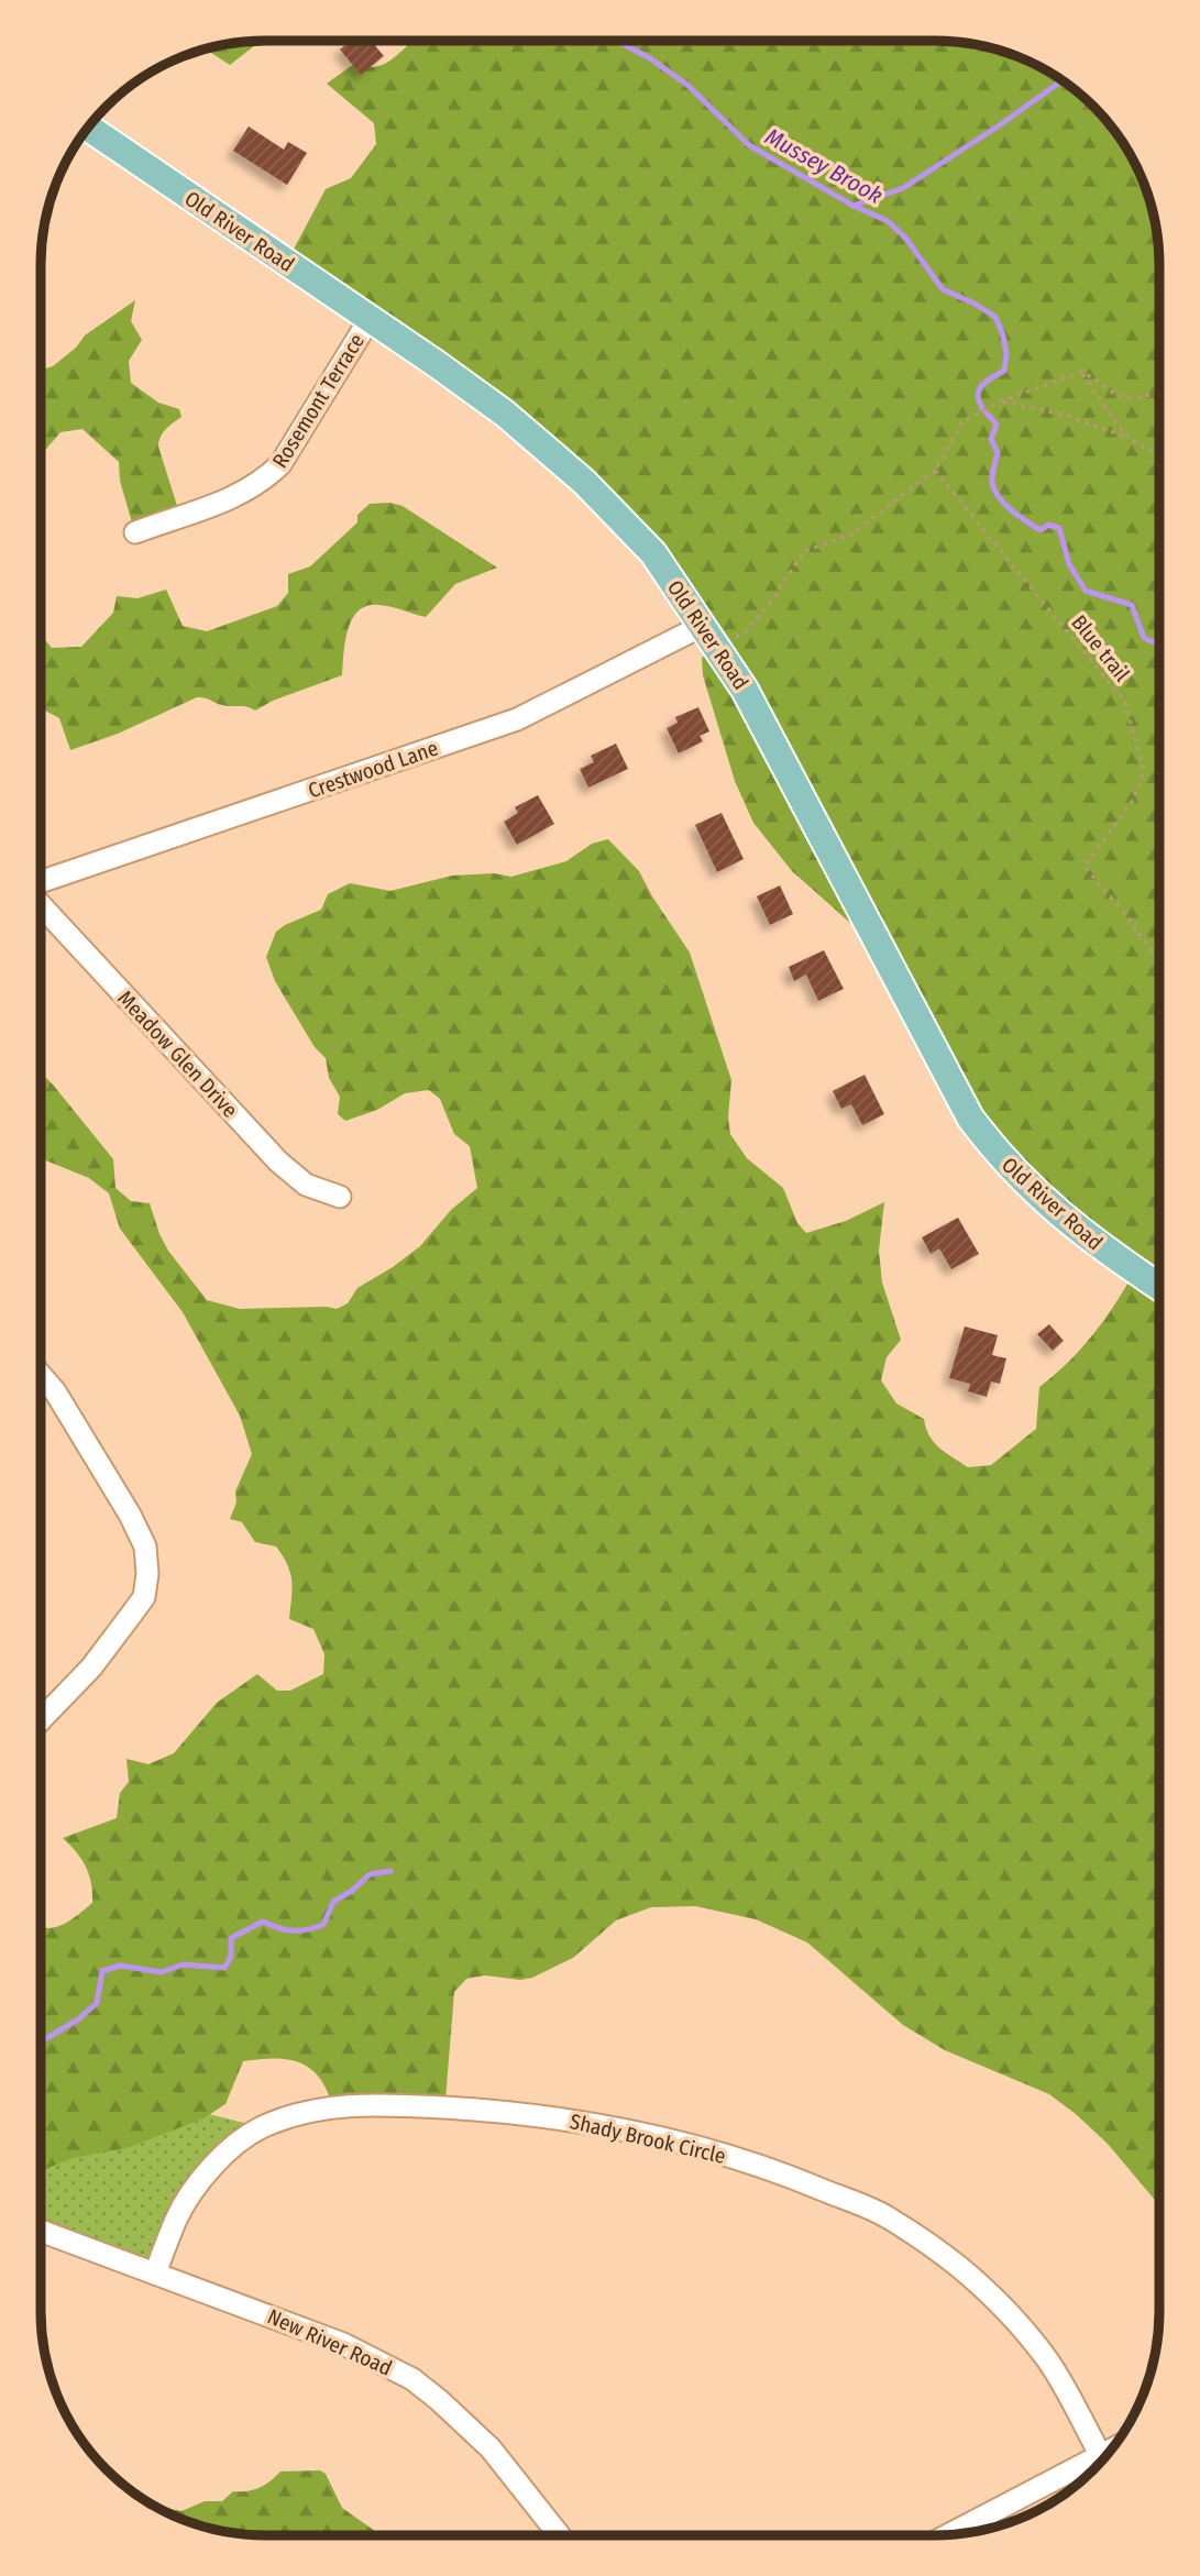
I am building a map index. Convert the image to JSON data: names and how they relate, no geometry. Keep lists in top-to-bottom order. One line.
{"streets":{"main road":["Old River Road"],"street":["Rosemont Terrace","Crestwood Lane","Meadow Glen Drive","Shady Brook Circle","New River Road"],"path":["Blue trail"]},"crossings":[["Old River Road","Rosemont Terrace"],["Old River Road","Crestwood Lane"],["Shady Brook Circle","New River Road"]],"water":["Mussey Brook"]}
